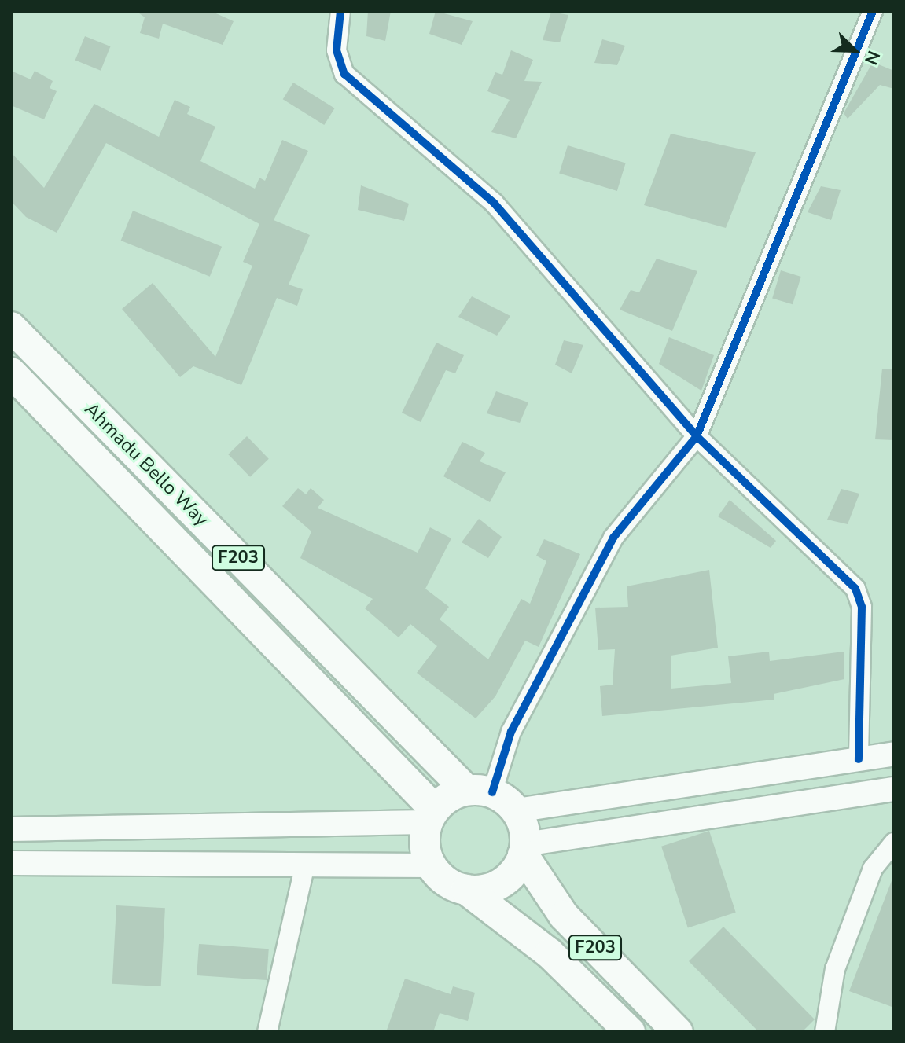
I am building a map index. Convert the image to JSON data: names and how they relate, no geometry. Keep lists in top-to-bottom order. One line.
{"streets":{"main road":["Ahmadu Bello Way","F203"]},"crossings":[["Ahmadu Bello Way","F203"]],"north":"bottom right"}
